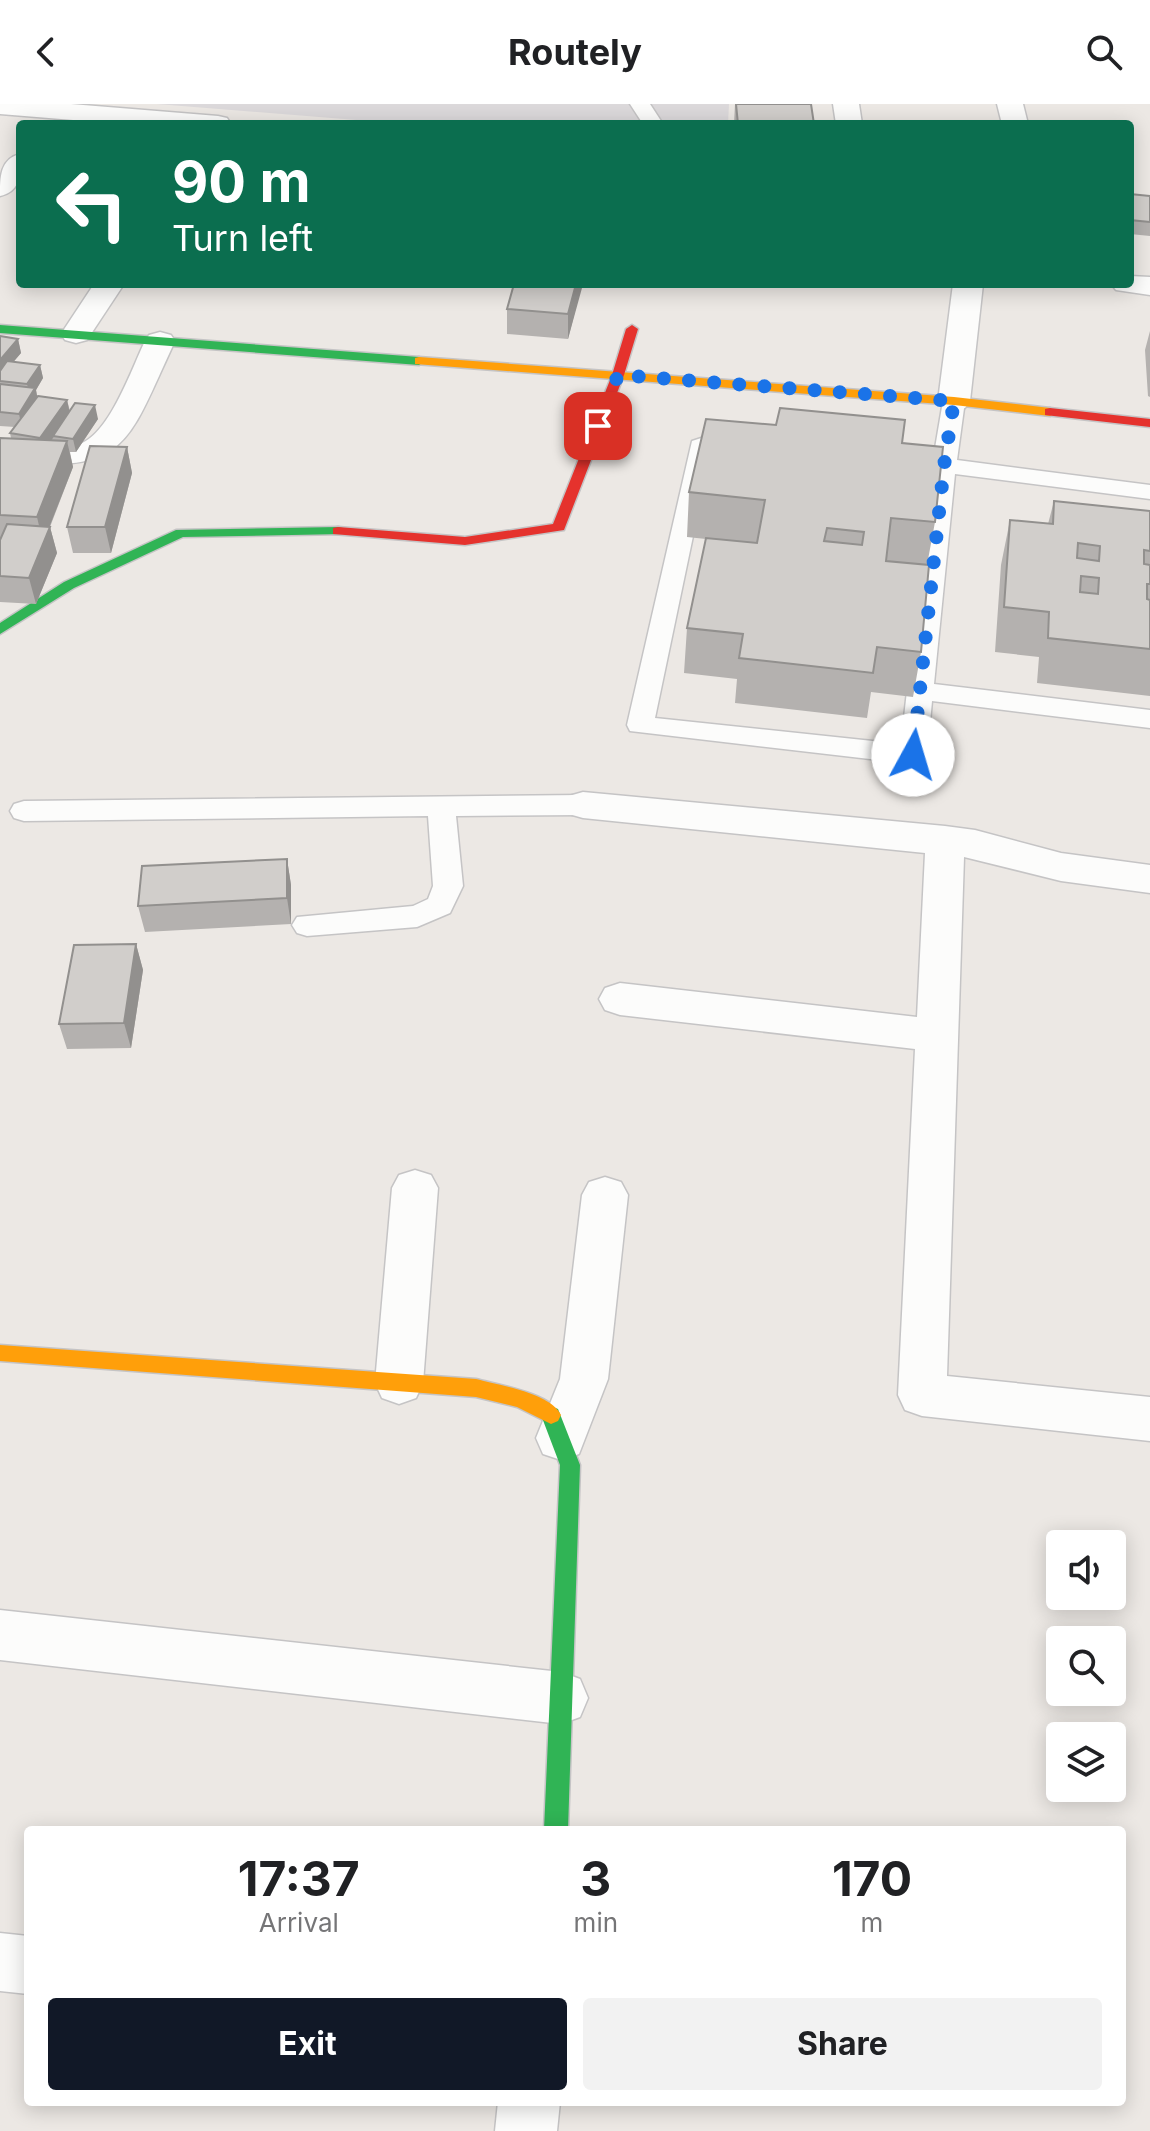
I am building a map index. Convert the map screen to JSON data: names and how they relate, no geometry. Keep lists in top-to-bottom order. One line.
{"page":{"header":"Routely","turn":["90 m","Turn left"],"eta":["17:37","Arrival","3","min","170","m"],"buttons":["Exit","Share"]}}
